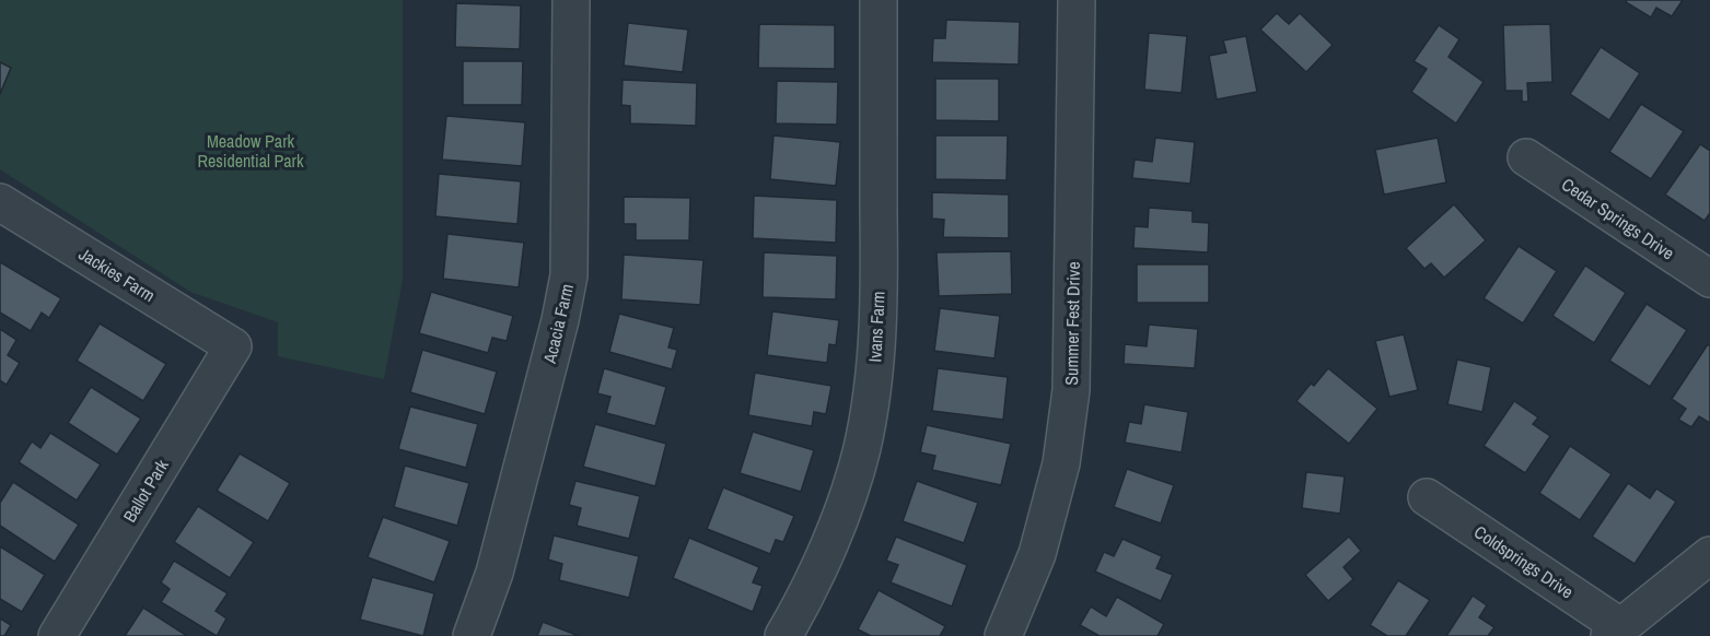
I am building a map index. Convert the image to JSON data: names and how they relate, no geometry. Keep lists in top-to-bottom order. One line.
{"streets":{"street":["Cedar Springs Drive","Jackies Farm","Acacia Farm","Summer Fest Drive","Ivans Farm","Ballot Park","Coldsprings Drive"]},"crossings":[["Jackies Farm","Ballot Park"]],"parks":["Meadow Park Residential Park"]}
